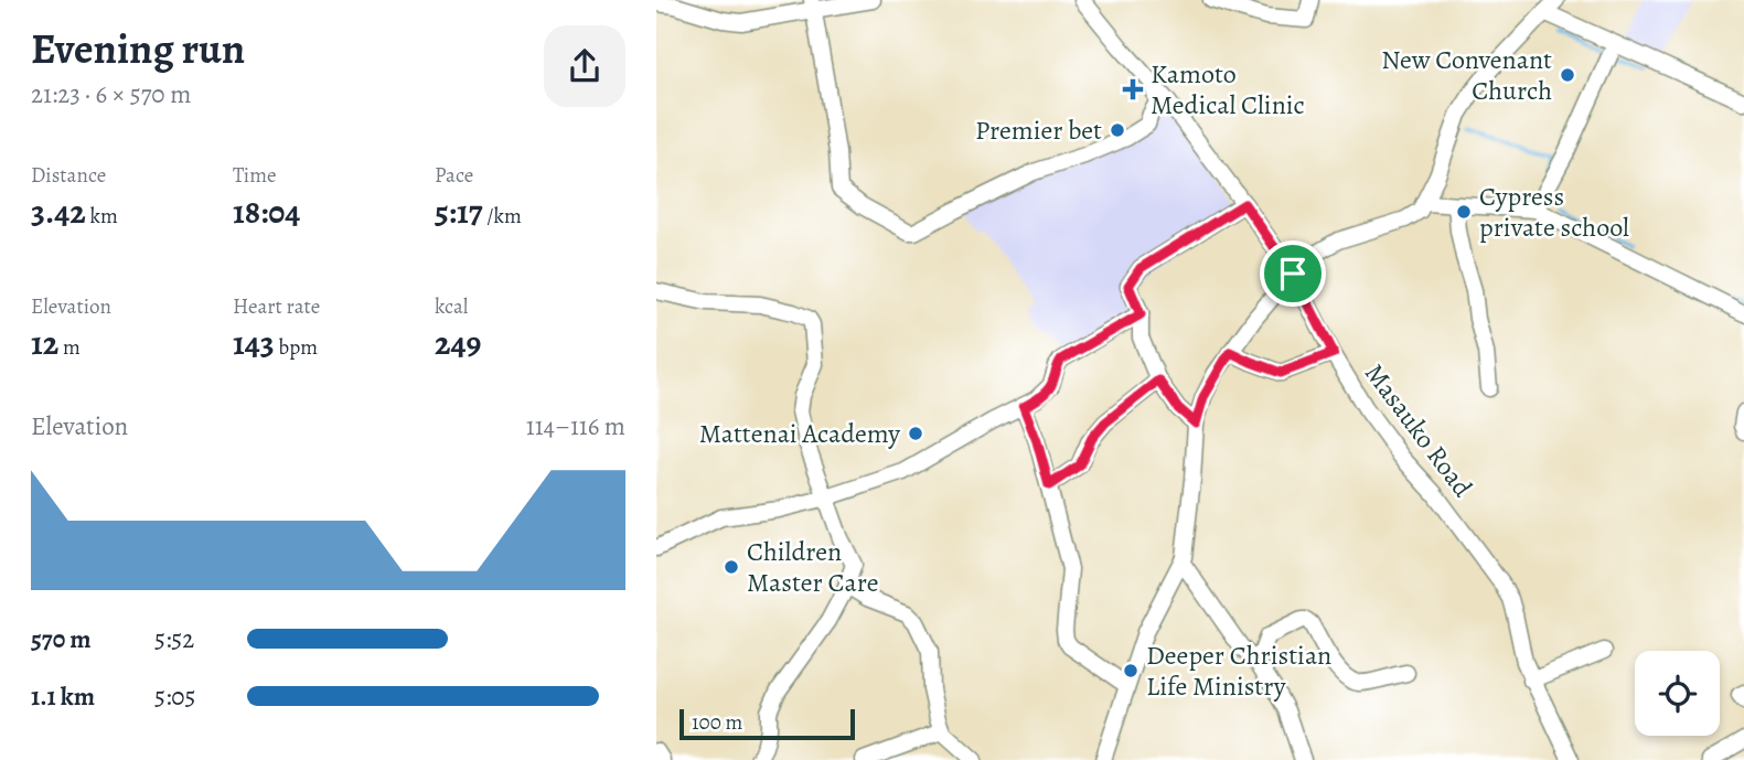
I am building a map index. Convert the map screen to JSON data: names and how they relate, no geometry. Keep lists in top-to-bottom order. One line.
{"streets":{"street":["Masauko Road"]},"places":{"other":["New Convenant Church","Premier bet","Cypress private school","Mattenai Academy","Children Master Care","Deeper Christian Life Ministry"],"health":["Kamoto Medical Clinic"]},"scale_bar":"100 m","page":{"heading":["Evening run","21:23 · 6 × 570 m"],"stats":[["Distance","3.42 km"],["Time","18:04"],["Pace","5:17 /km"],["Elevation","12 m"],["Heart rate","143 bpm"],["kcal","249"]],"chart":["Elevation","114–116 m"],"list":[{"name":"570 m","note":"5:52"},{"name":"1.1 km","note":"5:05"}],"scale":"100 m"}}
